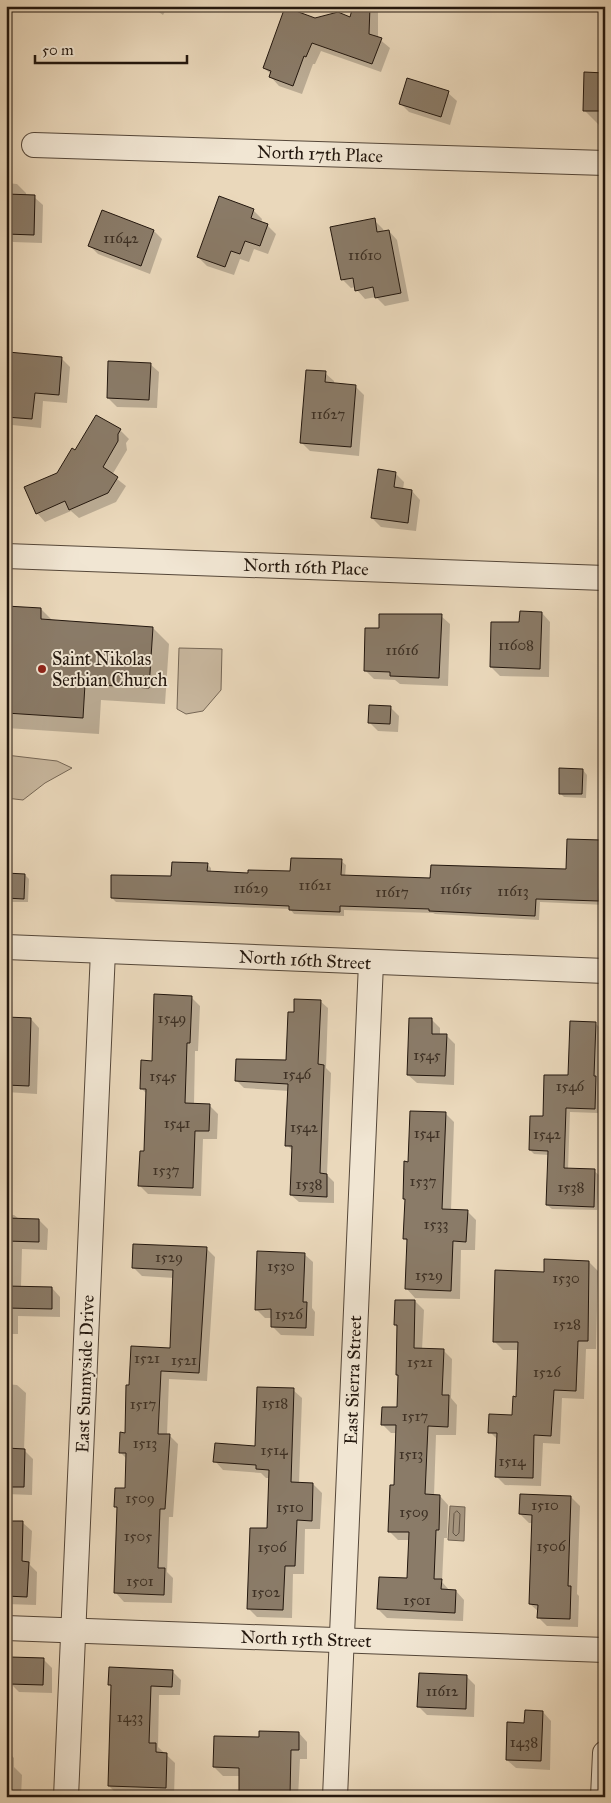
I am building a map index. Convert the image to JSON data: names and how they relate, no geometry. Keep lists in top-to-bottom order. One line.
{"streets":{"street":["North 17th Place","North 16th Place","North 16th Street","East Sunnyside Drive","East Sierra Street","North 15th Street"]},"crossings":[["North 16th Street","East Sunnyside Drive"],["North 16th Street","East Sierra Street"],["East Sunnyside Drive","North 15th Street"],["East Sierra Street","North 15th Street"]],"places":["Saint Nikolas Serbian Church"],"house_numbers":["11642","11610","11627","11608","11616","11621","11629","11615","11613","11617","1549","1545","1546","1545","1546","1541","1542","1541","1542","1537","1537","1538","1538","1533","1529","1530","1529","1530","1526","1528","1521","1521","1521","1526","1518","1517","1517","1513","1514","1513","1514","1509","1510","1510","1509","1505","1506","1506","1501","1502","1501","11612","1433","1438"],"scale_bar":"50 m"}
